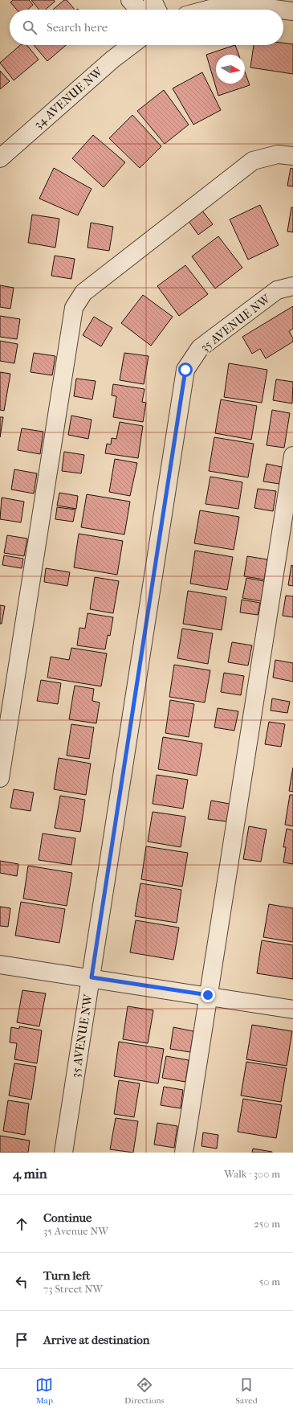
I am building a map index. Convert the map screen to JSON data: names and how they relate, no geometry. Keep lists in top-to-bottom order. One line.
{"streets":{"street":["34 AVENUE NW","35 AVENUE NW"]},"north":"right","page":{"search":"Search here","heading":["4 min","Walk · 300 m"],"list":[["Continue","35 Avenue NW","250 m"],["Turn left","73 Street NW","50 m"],"Arrive at destination"],"nav":["Map","Directions","Saved"]}}
